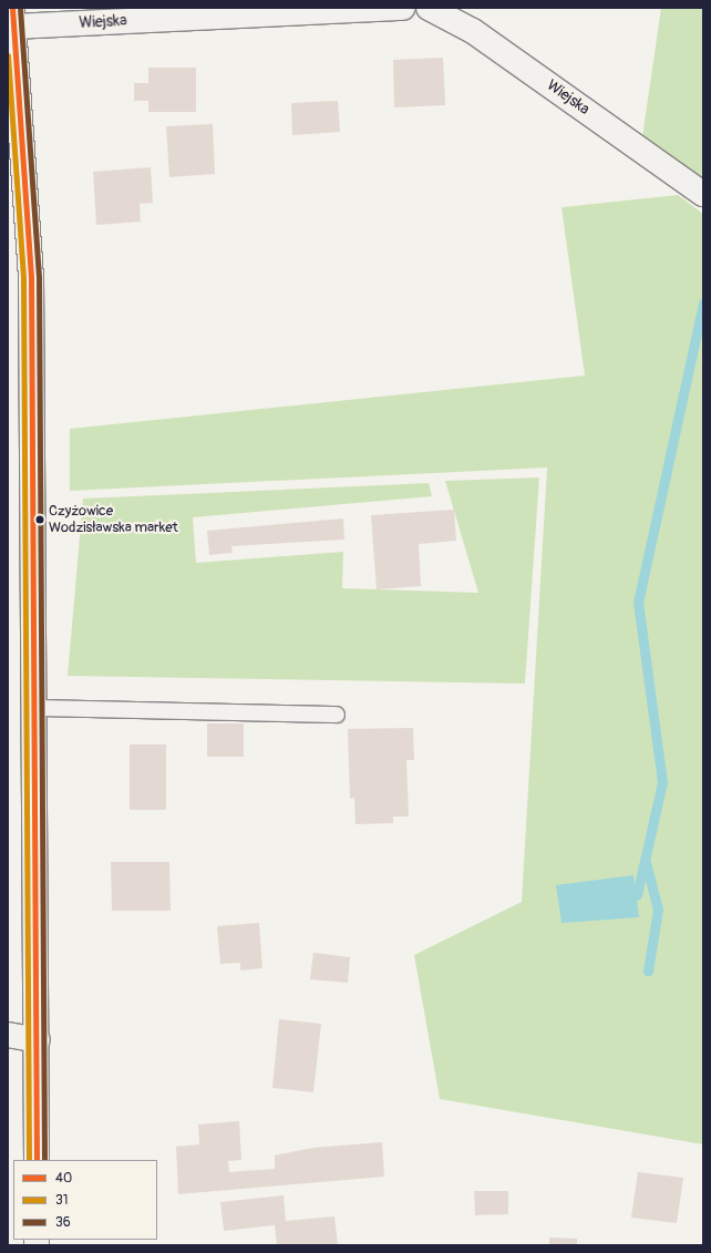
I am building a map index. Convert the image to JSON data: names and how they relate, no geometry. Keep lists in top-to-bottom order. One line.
{"streets":{"street":["Wiejska"]},"places":["Czyżowice Wodzisławska market"],"lines":["transit line 40","transit line 36","transit line 31"],"legend":["40","31","36"]}
